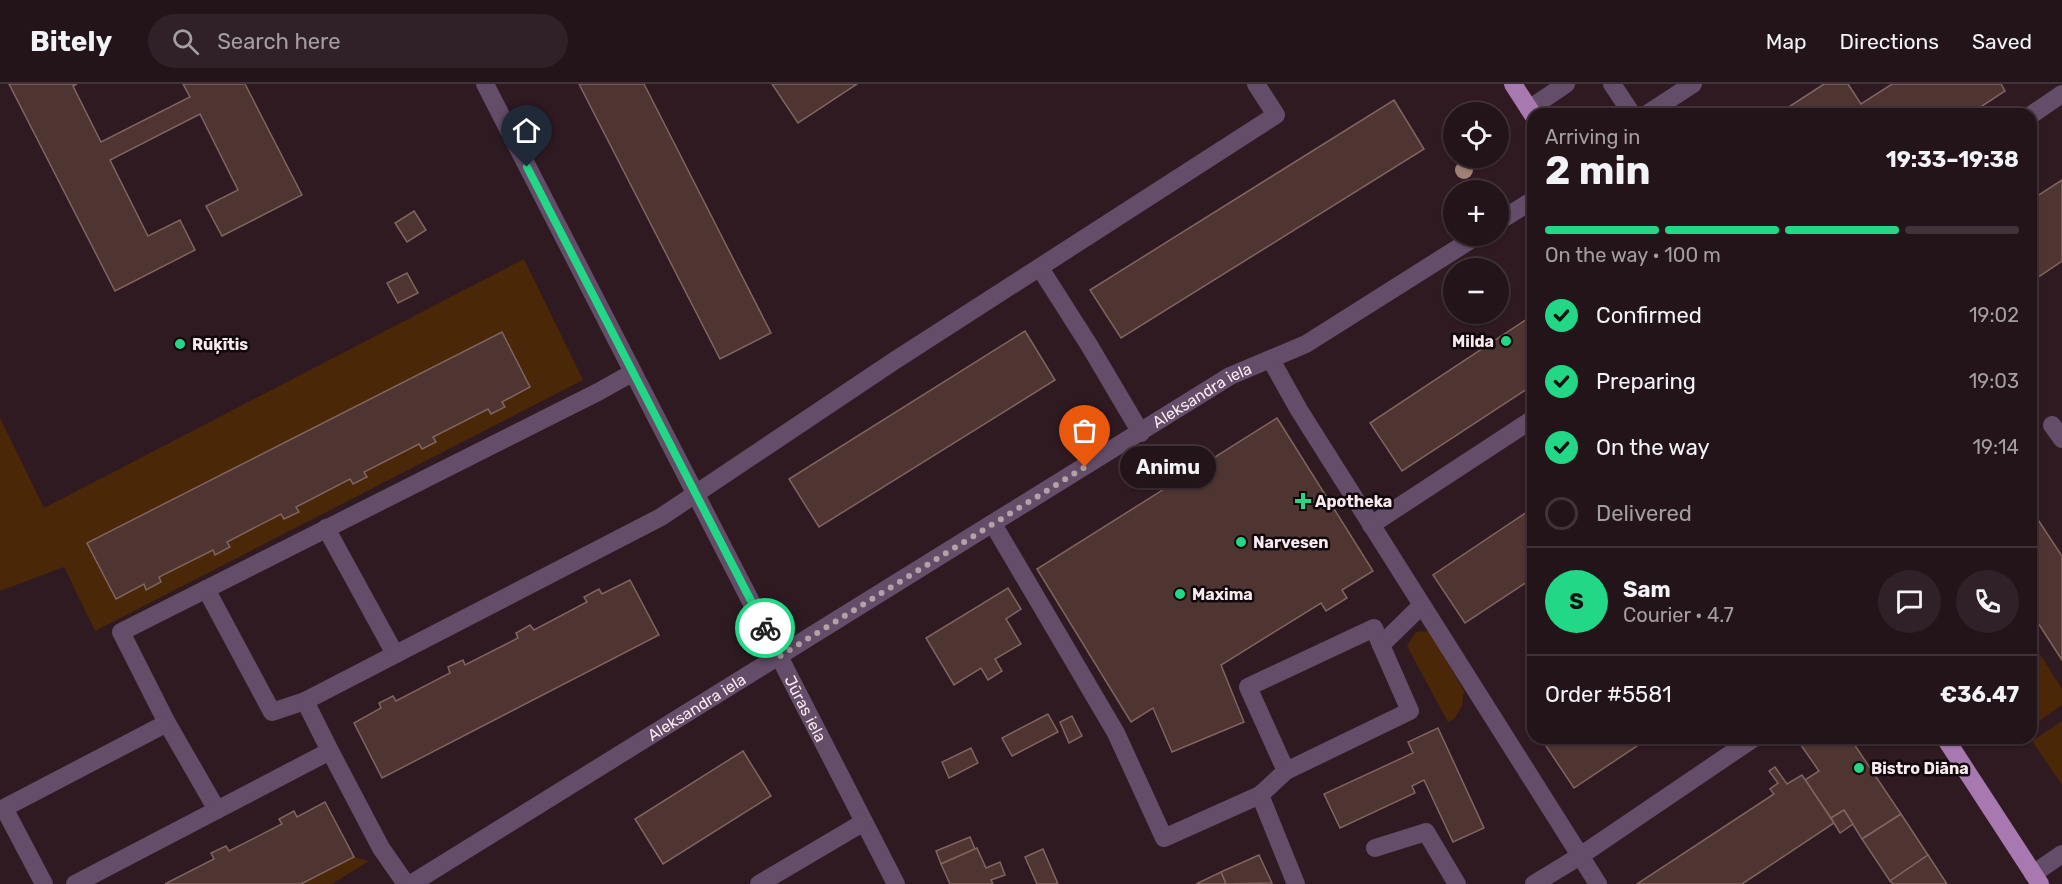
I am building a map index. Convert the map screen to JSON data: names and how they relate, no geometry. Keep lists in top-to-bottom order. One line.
{"streets":{"street":["Aleksandra iela","Jūras iela"]},"crossings":[["Aleksandra iela","Jūras iela"]],"places":{"other":["Milda","Rūķītis","Animu","Narvesen","Maxima","Bistro Diāna"],"health":["Apotheka"]},"page":{"header":"Bitely","search":"Search here","nav":["Map","Directions","Saved"],"map_buttons":["+","−"],"heading":["2 min","Arriving in","19:33–19:38"],"panel":["Sam","Courier · 4.7","Order #5581","€36.47"],"bar":"On the way · 100 m","list":[["Confirmed","19:02"],["Preparing","19:03"],["On the way","19:14"],"Delivered"],"bubble":"Animu","round":"S"}}
